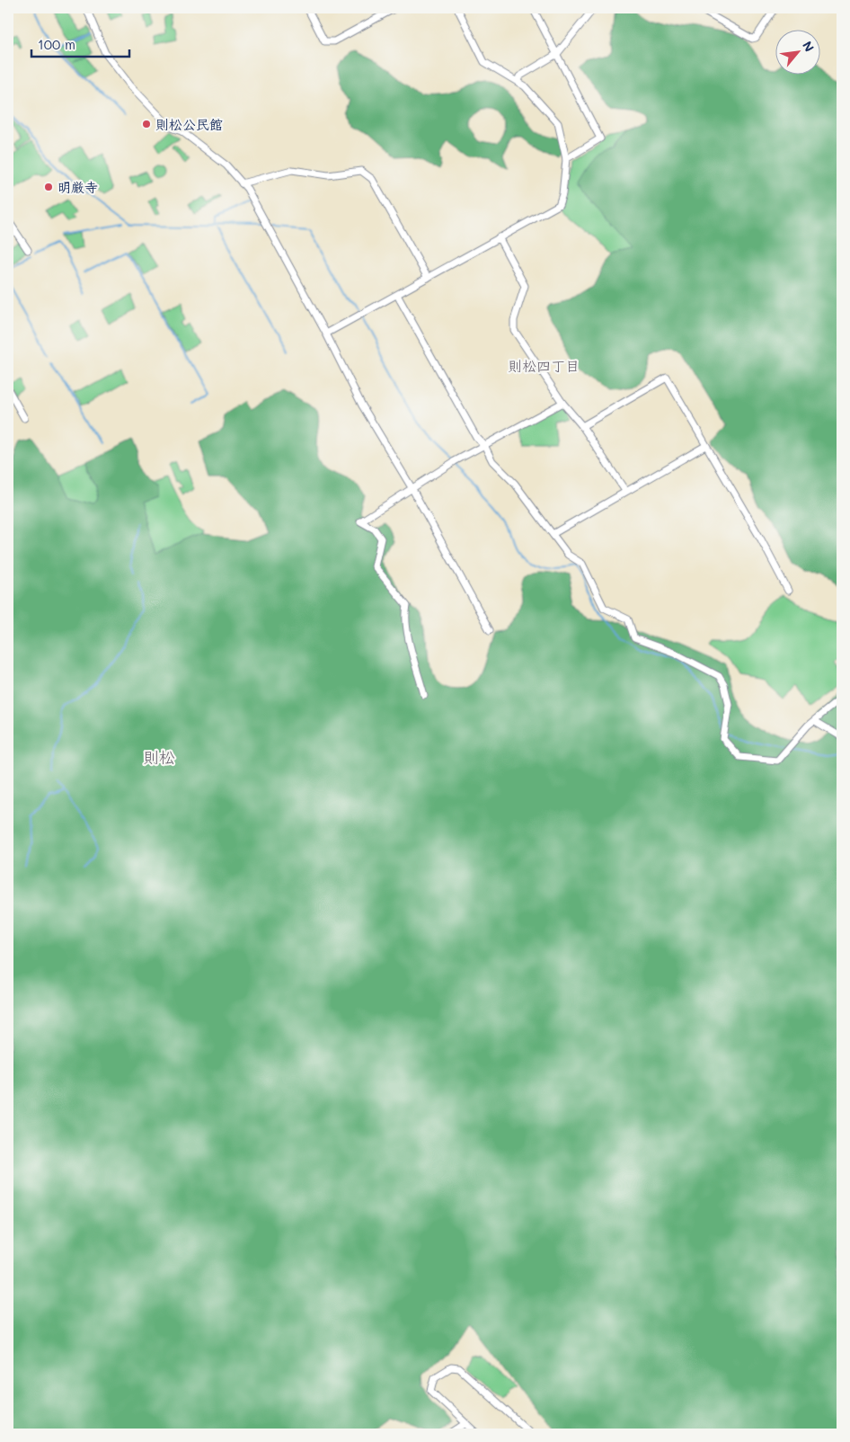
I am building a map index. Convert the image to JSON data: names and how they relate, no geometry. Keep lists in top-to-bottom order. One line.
{"districts":["則松四丁目","則松"],"places":["則松公民館","明厳寺"],"scale_bar":"100 m","north":"top right"}
